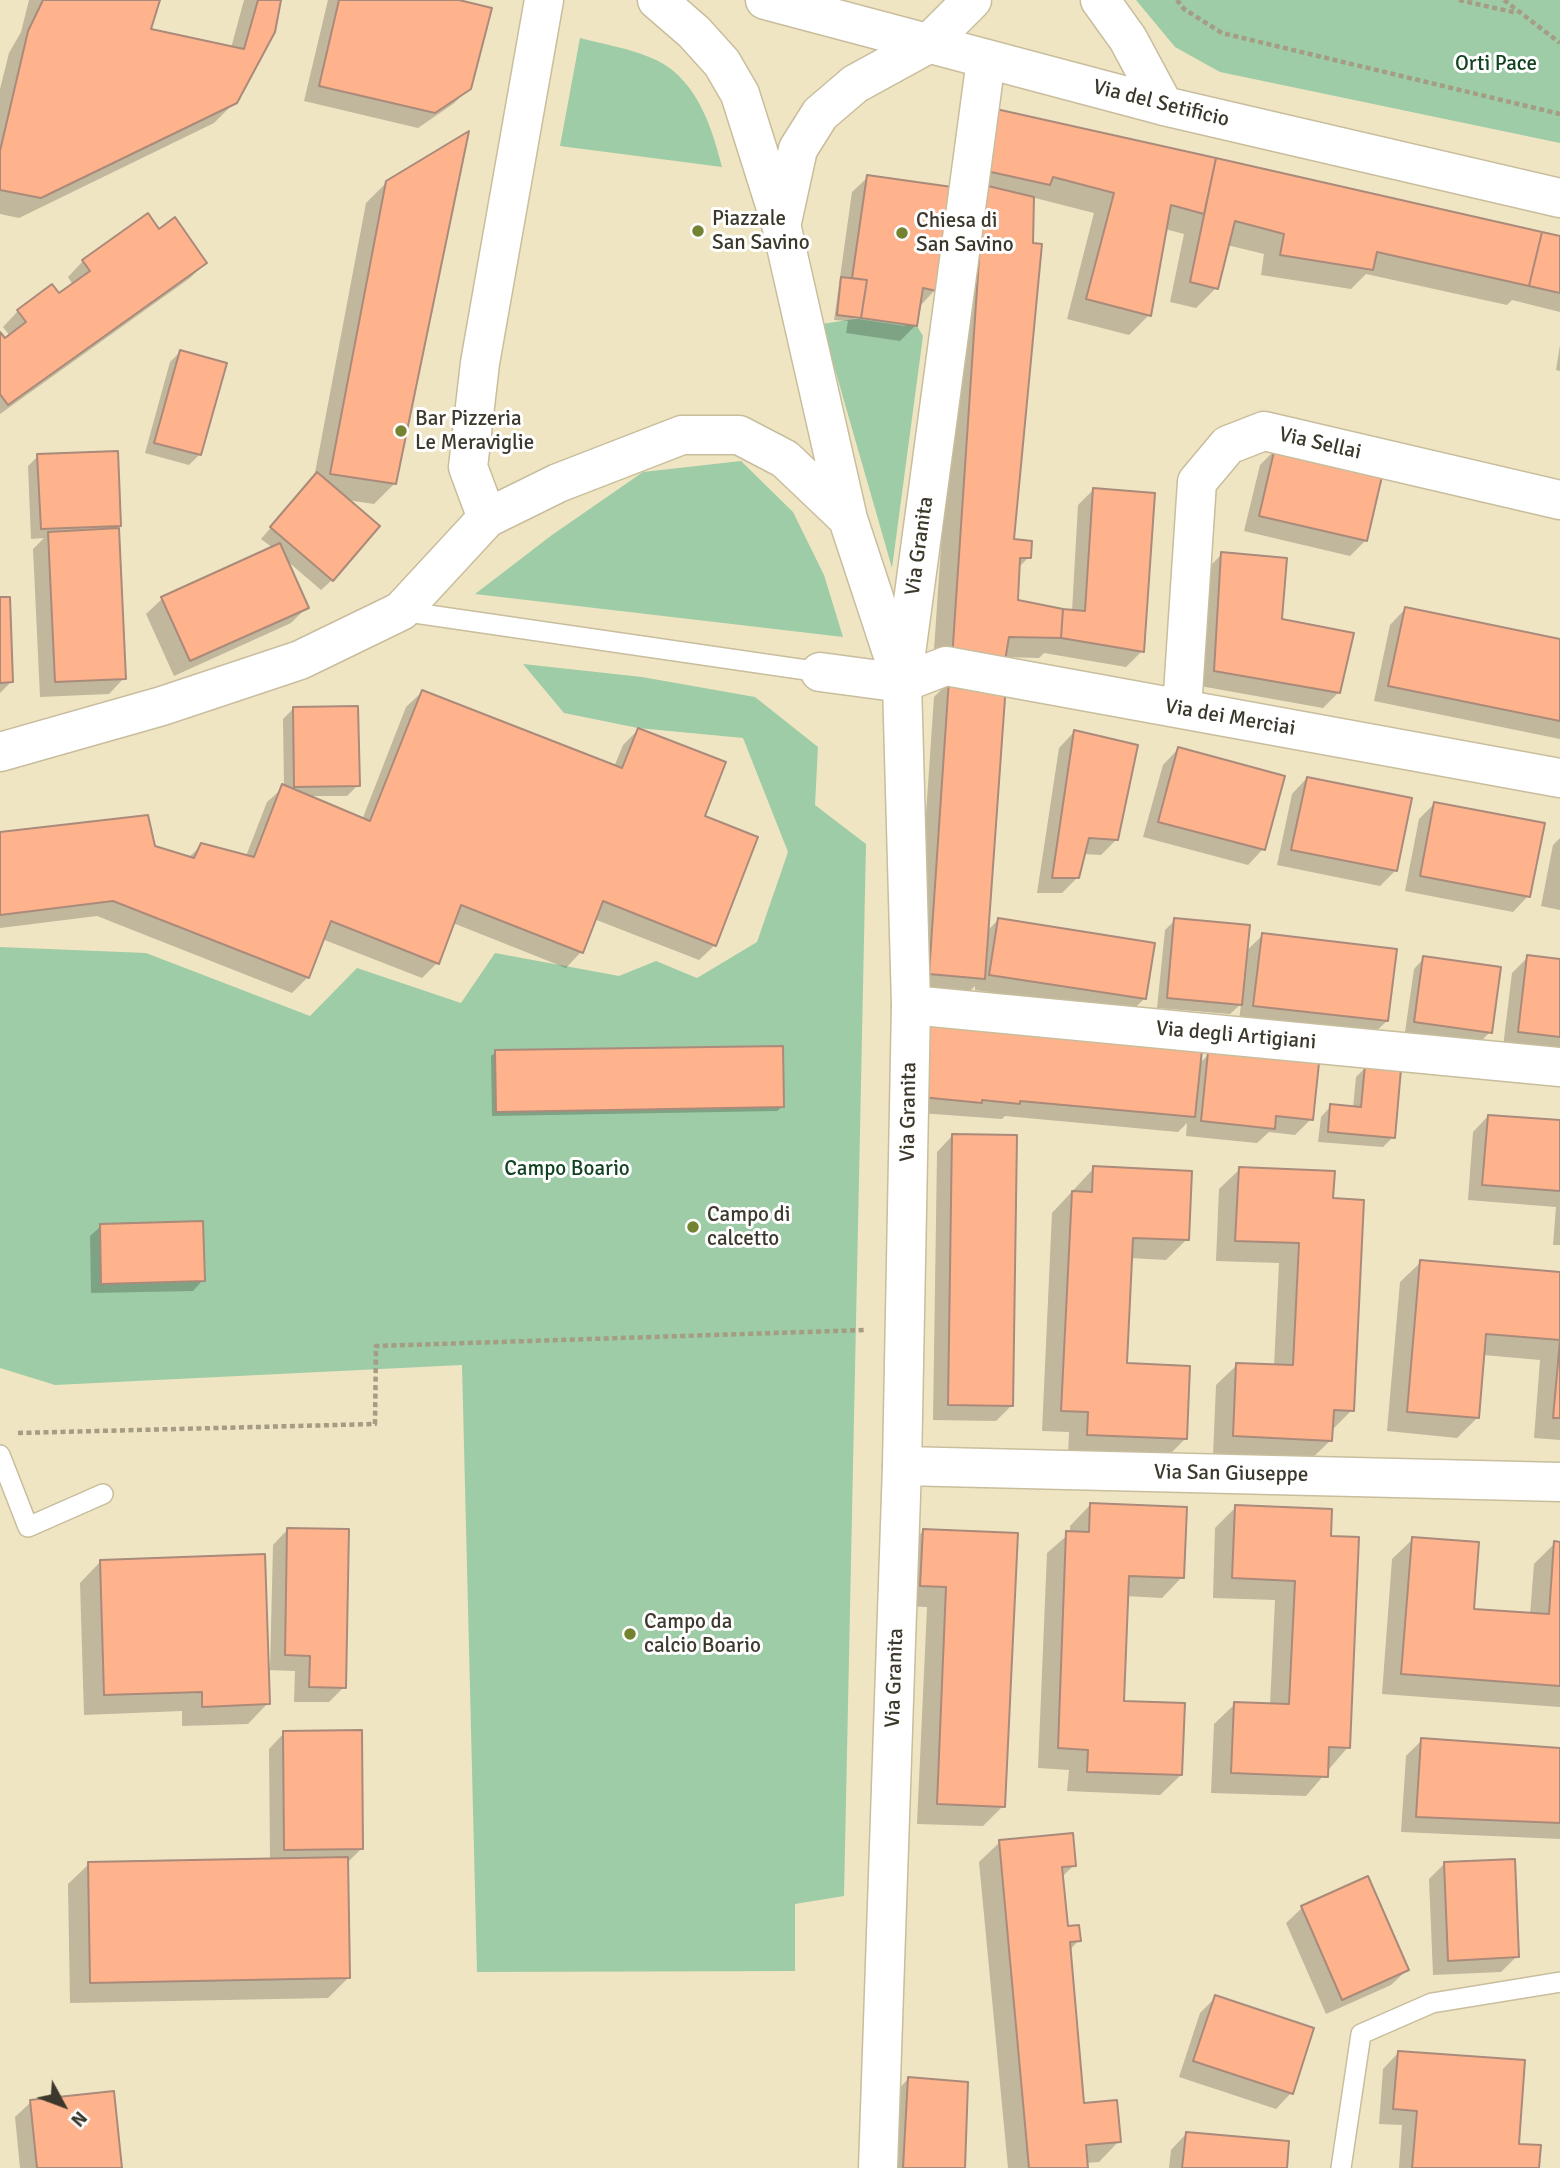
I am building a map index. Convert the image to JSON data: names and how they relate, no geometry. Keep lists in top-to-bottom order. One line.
{"streets":{"street":["Via del Setificio","Via Sellai","Via Granita","Via dei Merciai","Via degli Artigiani","Via San Giuseppe"]},"crossings":[["Via del Setificio","Via Granita"],["Via Sellai","Via dei Merciai"],["Via Granita","Via dei Merciai"],["Via Granita","Via degli Artigiani"],["Via Granita","Via San Giuseppe"]],"parks":["Orti Pace","Campo Boario"],"places":["Piazzale San Savino","Chiesa di San Savino","Bar Pizzeria Le Meraviglie","Campo di calcetto","Campo da calcio Boario"],"north":"bottom right"}
